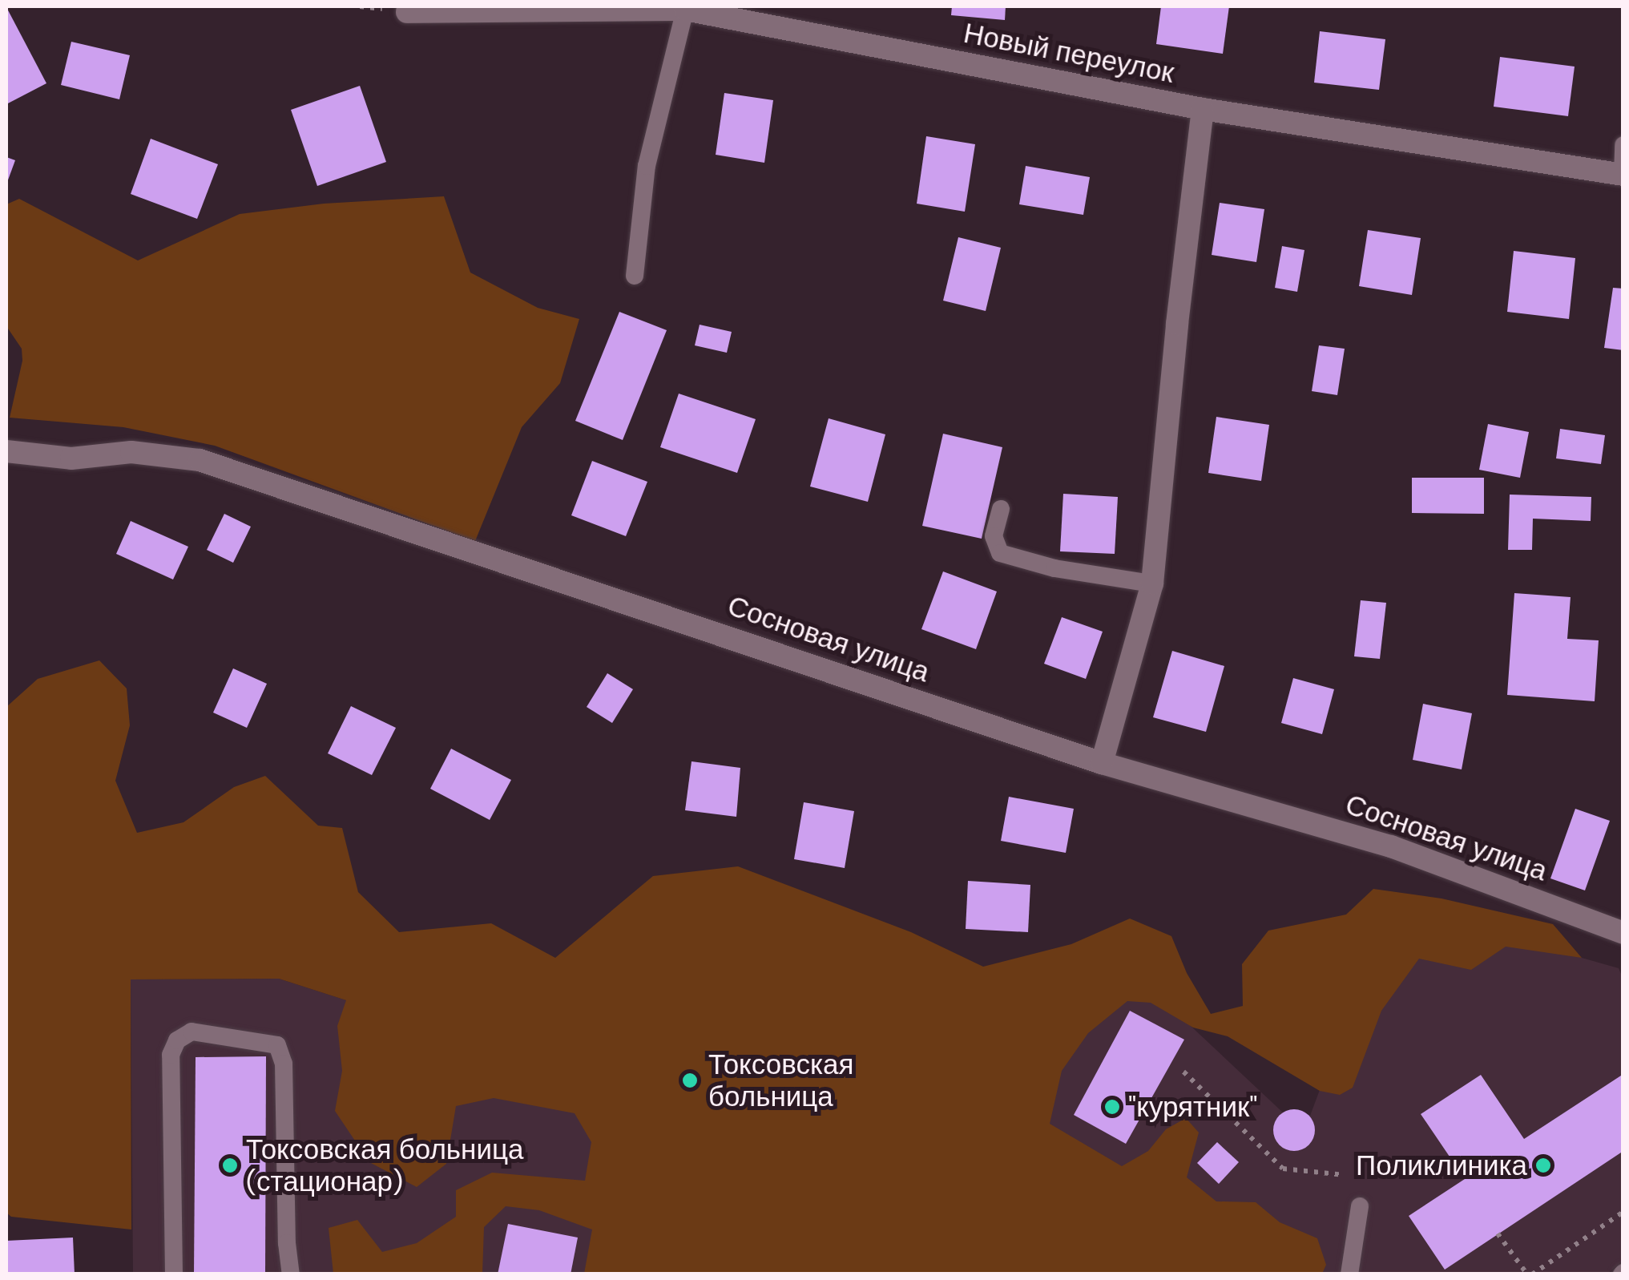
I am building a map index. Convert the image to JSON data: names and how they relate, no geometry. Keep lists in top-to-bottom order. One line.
{"streets":{"street":["Новый переулок","Сосновая улица"]},"places":["Токсовская больница","\"курятник\"","Токсовская больница (стационар)","Поликлиника"]}
